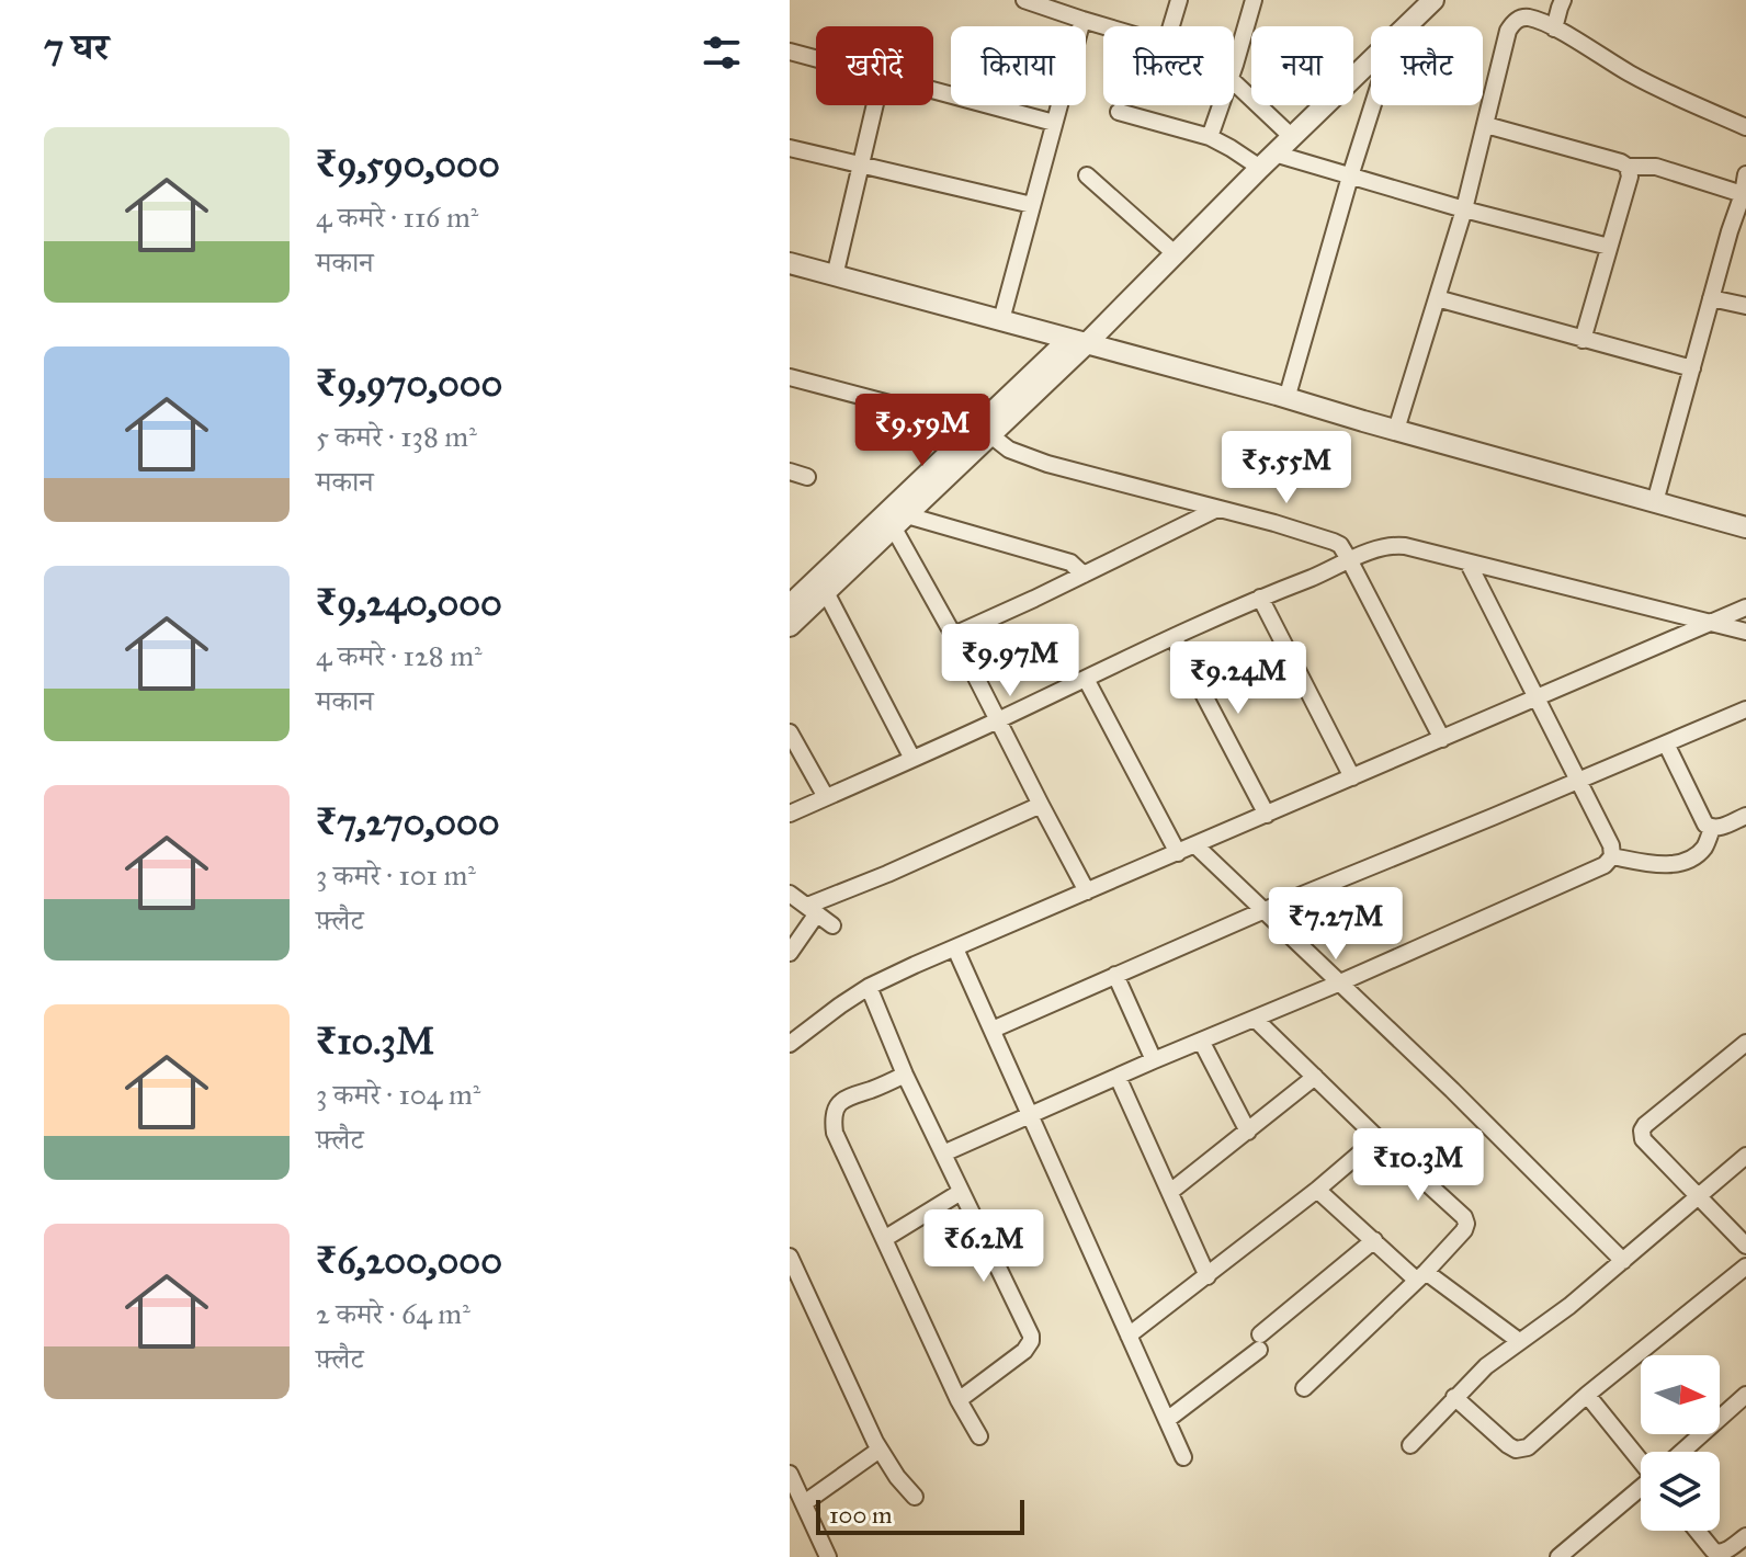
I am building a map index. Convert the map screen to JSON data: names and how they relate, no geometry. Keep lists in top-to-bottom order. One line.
{"scale_bar":"100 m","north":"right","page":{"heading":"7 घर","chip":["खरीदें","किराया","फ़िल्टर","नया","फ़्लैट"],"list":[{"name":"₹9,590,000","note":"4 कमरे · 116 m² · मकान"},{"name":"₹9,970,000","note":"5 कमरे · 138 m² · मकान"},{"name":"₹9,240,000","note":"4 कमरे · 128 m² · मकान"},{"name":"₹7,270,000","note":"3 कमरे · 101 m² · फ़्लैट"},{"name":"₹10.3M","note":"3 कमरे · 104 m² · फ़्लैट"},{"name":"₹6,200,000","note":"2 कमरे · 64 m² · फ़्लैट"}],"price":["₹9.59M","₹5.55M","₹9.97M","₹9.24M","₹7.27M","₹10.3M","₹6.2M"],"scale":"100 m"}}
